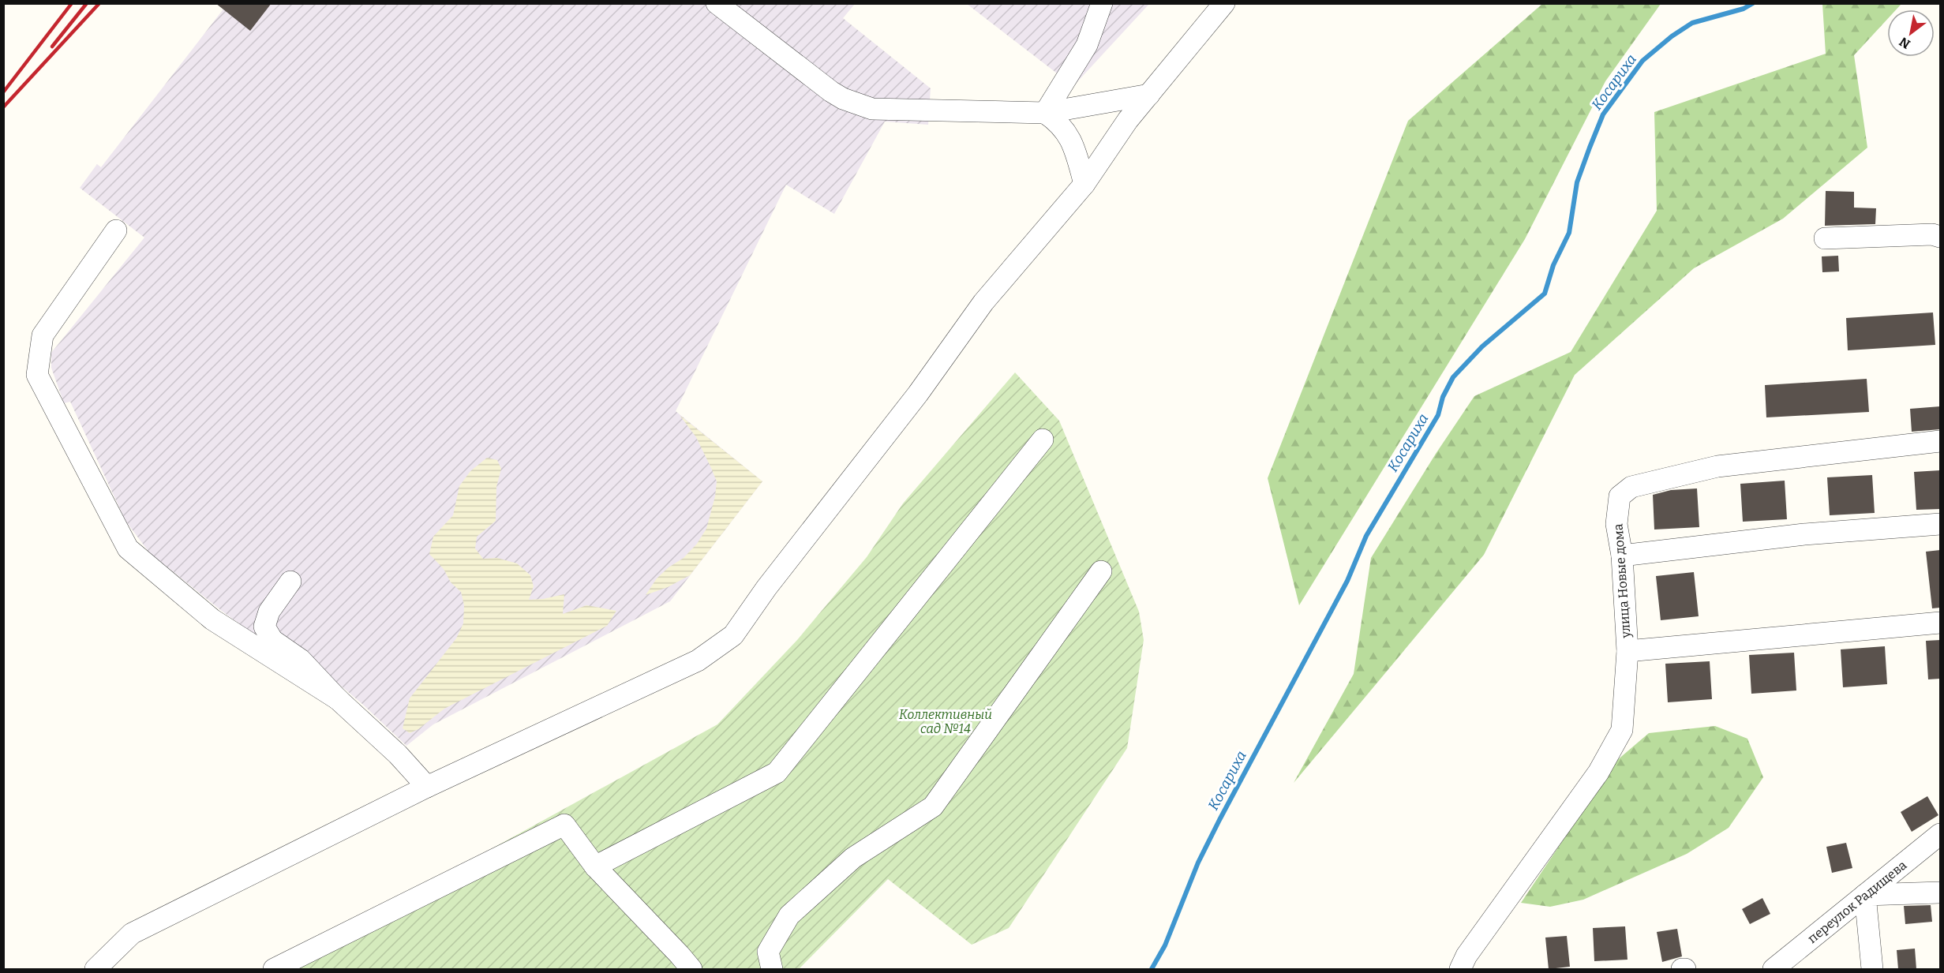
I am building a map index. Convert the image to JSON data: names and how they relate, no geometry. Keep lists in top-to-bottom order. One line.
{"streets":{"street":["улица Новые дома","переулок Радищева"]},"water":["Косариха"],"parks":["Коллективный сад №14"],"north":"bottom left"}
